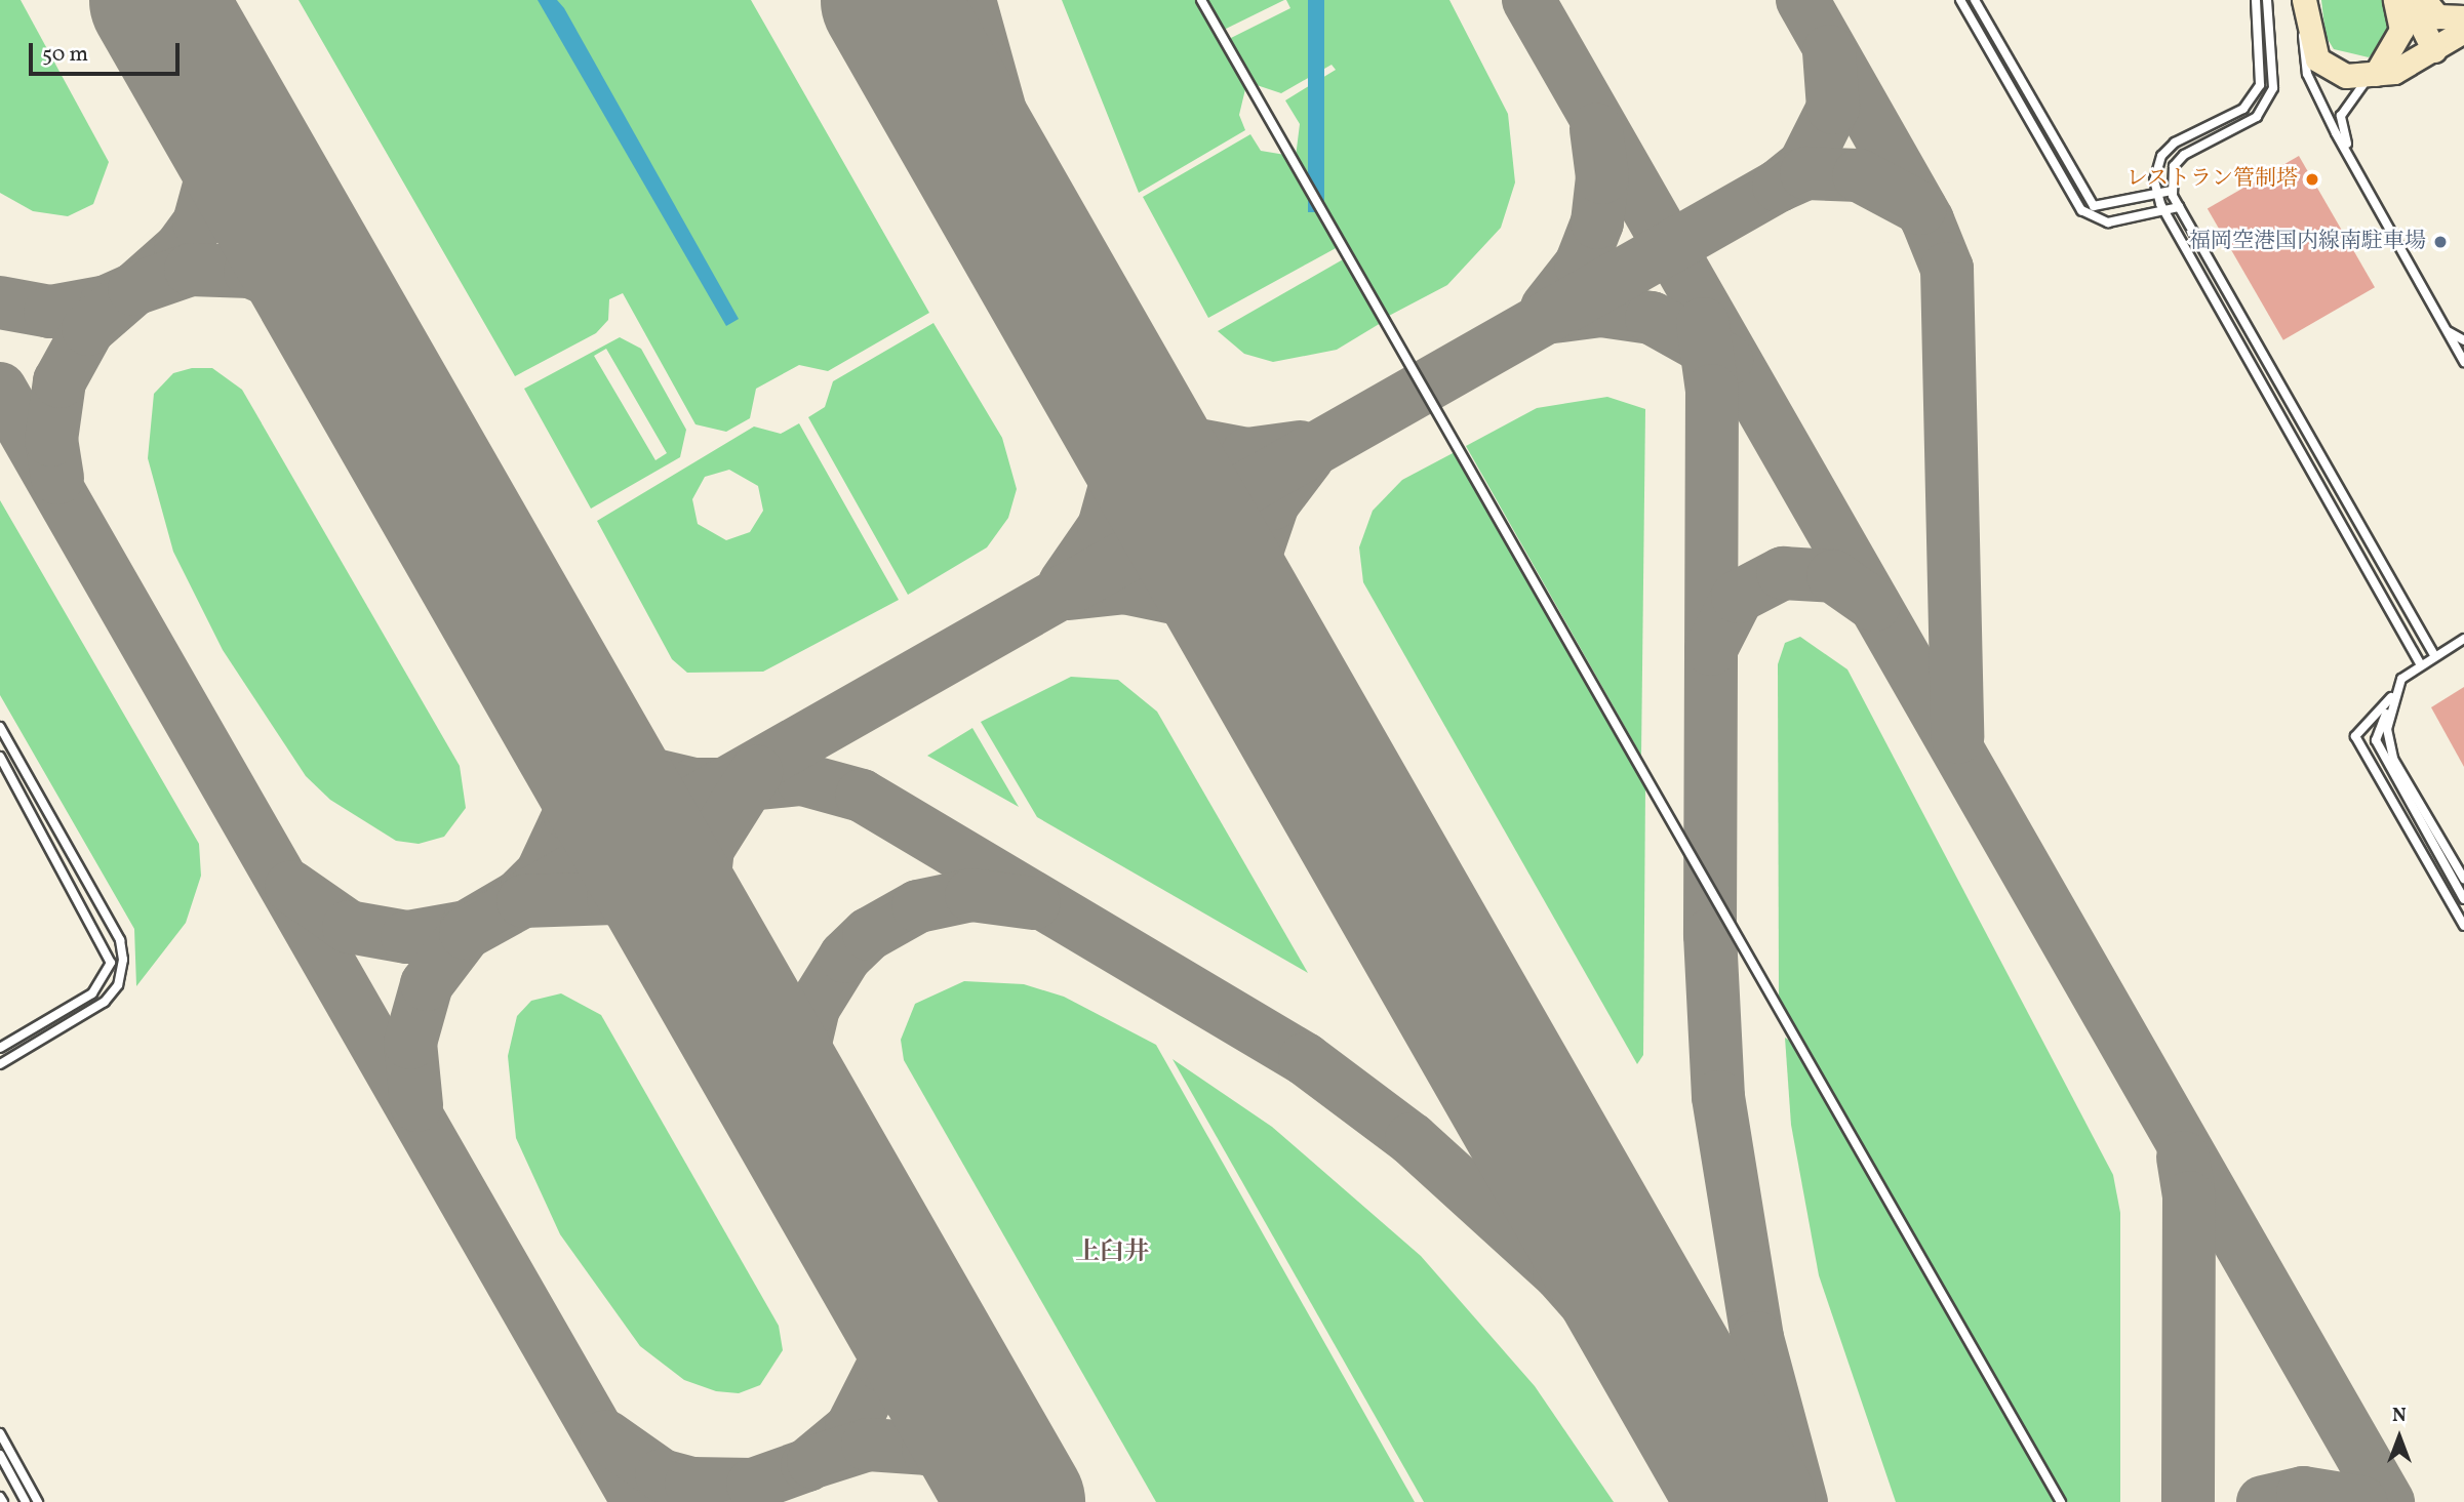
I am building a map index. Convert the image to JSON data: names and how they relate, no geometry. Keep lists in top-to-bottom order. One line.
{"districts":["上臼井"],"places":["レストラン管制塔","福岡空港国内線南駐車場"],"scale_bar":"50 m","north":"top"}
